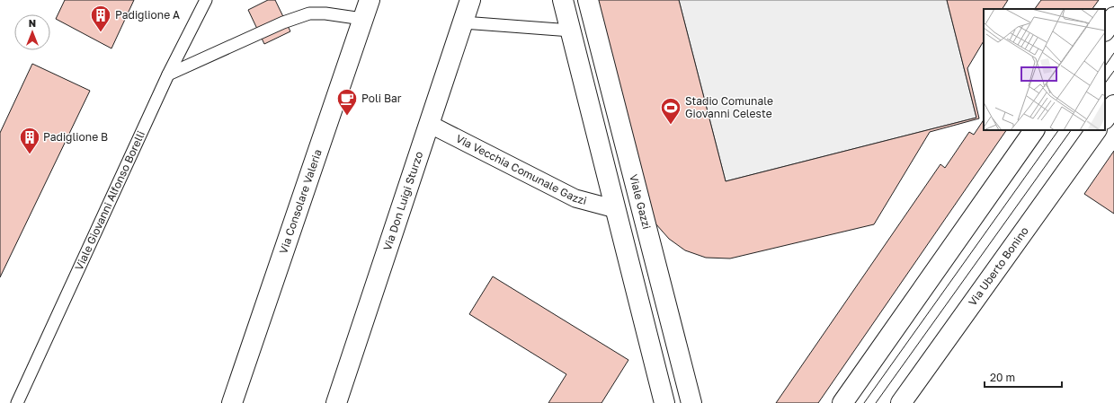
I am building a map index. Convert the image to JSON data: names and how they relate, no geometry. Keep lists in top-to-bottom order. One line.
{"streets":{"main road":["Via Consolare Valeria","Via Don Luigi Sturzo","Viale Gazzi","Via Uberto Bonino"],"street":["Via Vecchia Comunale Gazzi"],"lane":["Viale Giovanni Alfonso Borelli"]},"crossings":[["Via Vecchia Comunale Gazzi","Via Don Luigi Sturzo"]],"places":{"building":["Padiglione A","Padiglione B"],"cafe":["Poli Bar"],"sports":["Stadio Comunale Giovanni Celeste"]},"scale_bar":"20 m","north":"top"}
